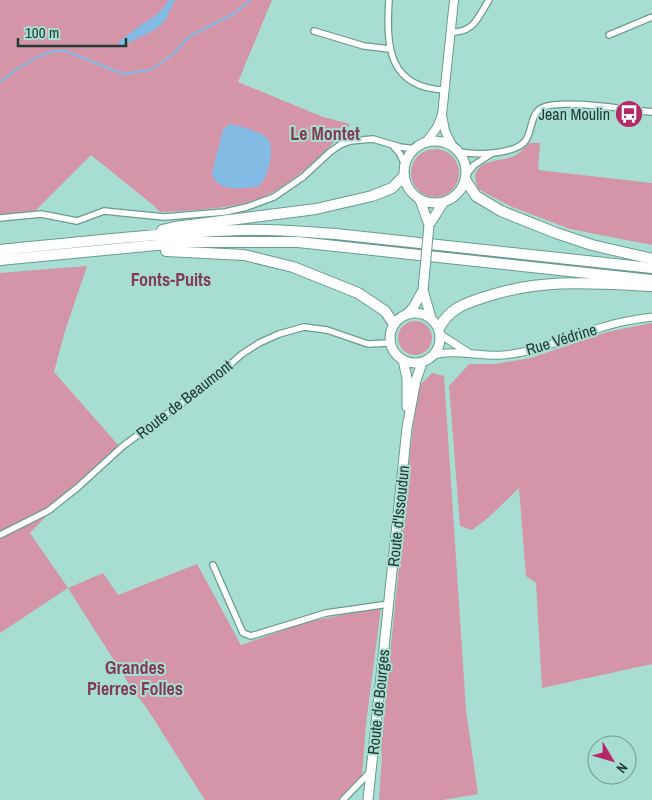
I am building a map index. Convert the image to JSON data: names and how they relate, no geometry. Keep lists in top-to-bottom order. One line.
{"streets":{"main road":["Route d'Issoudun","Route de Bourges"],"street":["Rue Védrine","Route de Beaumont"]},"crossings":[["Rue Védrine","Route de Beaumont"],["Rue Védrine","Route d'Issoudun"],["Route de Beaumont","Route d'Issoudun"],["Route d'Issoudun","Route de Bourges"]],"districts":["Le Montet","Fonts-Puits","Grandes Pierres Folles"],"places":{"bus stop":["Jean Moulin"]},"scale_bar":"100 m","north":"bottom right"}
